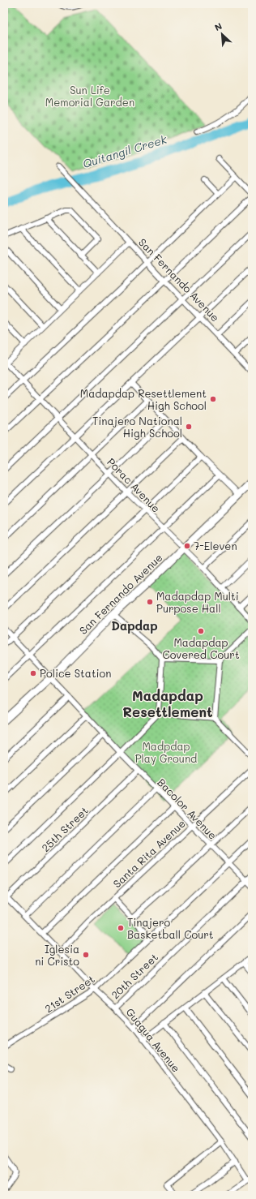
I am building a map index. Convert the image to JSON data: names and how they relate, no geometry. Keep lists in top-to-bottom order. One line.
{"streets":{"main road":["San Fernando Avenue"],"street":["Porac Avenue","Bacolor Avenue","25th Street","Santa Rita Avenue","20th Street","21st Street","Guagua Avenue"]},"crossings":[["San Fernando Avenue","Porac Avenue"],["San Fernando Avenue","Bacolor Avenue"],["Bacolor Avenue","25th Street"],["Bacolor Avenue","Santa Rita Avenue"],["Bacolor Avenue","20th Street"],["Bacolor Avenue","21st Street"],["25th Street","Guagua Avenue"],["Santa Rita Avenue","Guagua Avenue"],["20th Street","Guagua Avenue"],["21st Street","Guagua Avenue"]],"districts":["Dapdap","Madapdap Resettlement"],"water":["Quitangil Creek"],"parks":["Sun Life Memorial Garden","Madpdap Play Ground"],"places":["Madapdap Resettlement High School","Tinajero National High School","7-Eleven","Madapdap Multi Purpose Hall","Madapdap Covered Court","Police Station","Tinajero Basketball Court","Iglesia ni Cristo"],"north":"top left"}
